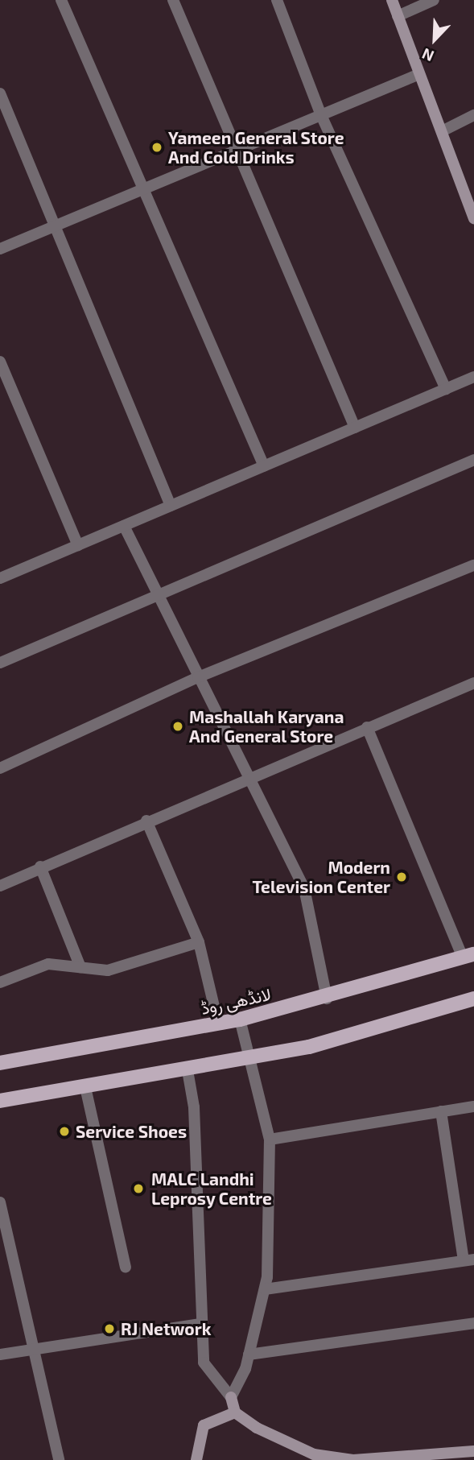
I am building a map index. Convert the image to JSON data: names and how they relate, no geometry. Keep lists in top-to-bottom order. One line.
{"streets":{"main road":["لانڈھی روڈ"]},"places":["Yameen General Store And Cold Drinks","Mashallah Karyana And General Store","Modern Television Center","Service Shoes","MALC Landhi Leprosy Centre","RJ Network"],"north":"bottom left"}
